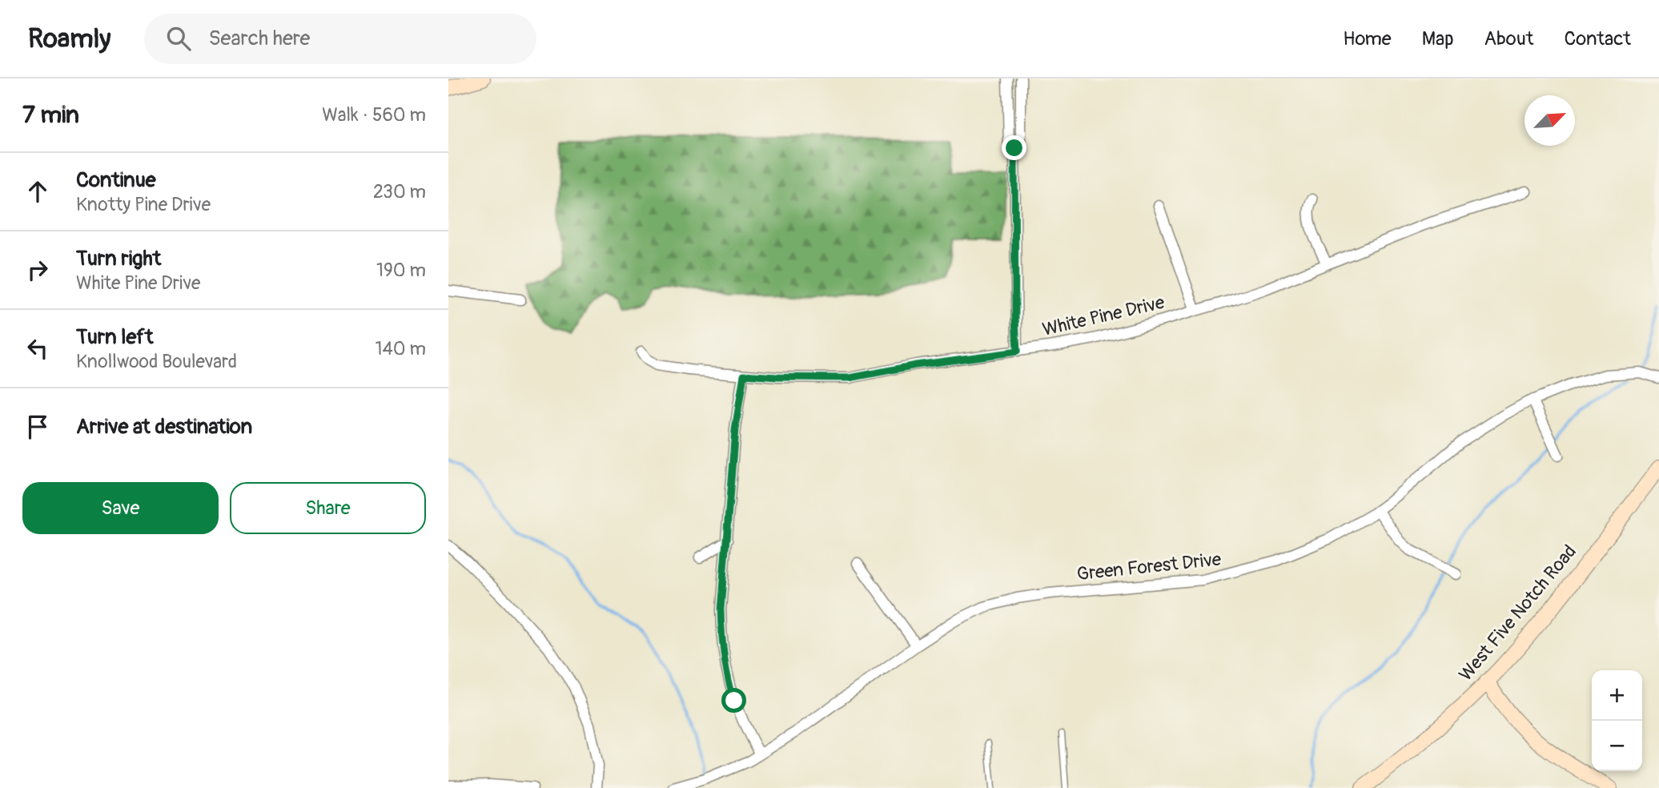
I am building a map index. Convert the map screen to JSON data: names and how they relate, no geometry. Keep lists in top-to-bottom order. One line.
{"streets":{"street":["White Pine Drive","Green Forest Drive","West Five Notch Road"]},"north":"top right","page":{"header":"Roamly","search":"Search here","nav":["Home","Map","About","Contact"],"heading":["7 min","Walk · 560 m"],"list":[["Continue","Knotty Pine Drive","230 m"],["Turn right","White Pine Drive","190 m"],["Turn left","Knollwood Boulevard","140 m"],"Arrive at destination"],"buttons":["Save","Share"],"map_buttons":["+","−"]}}
